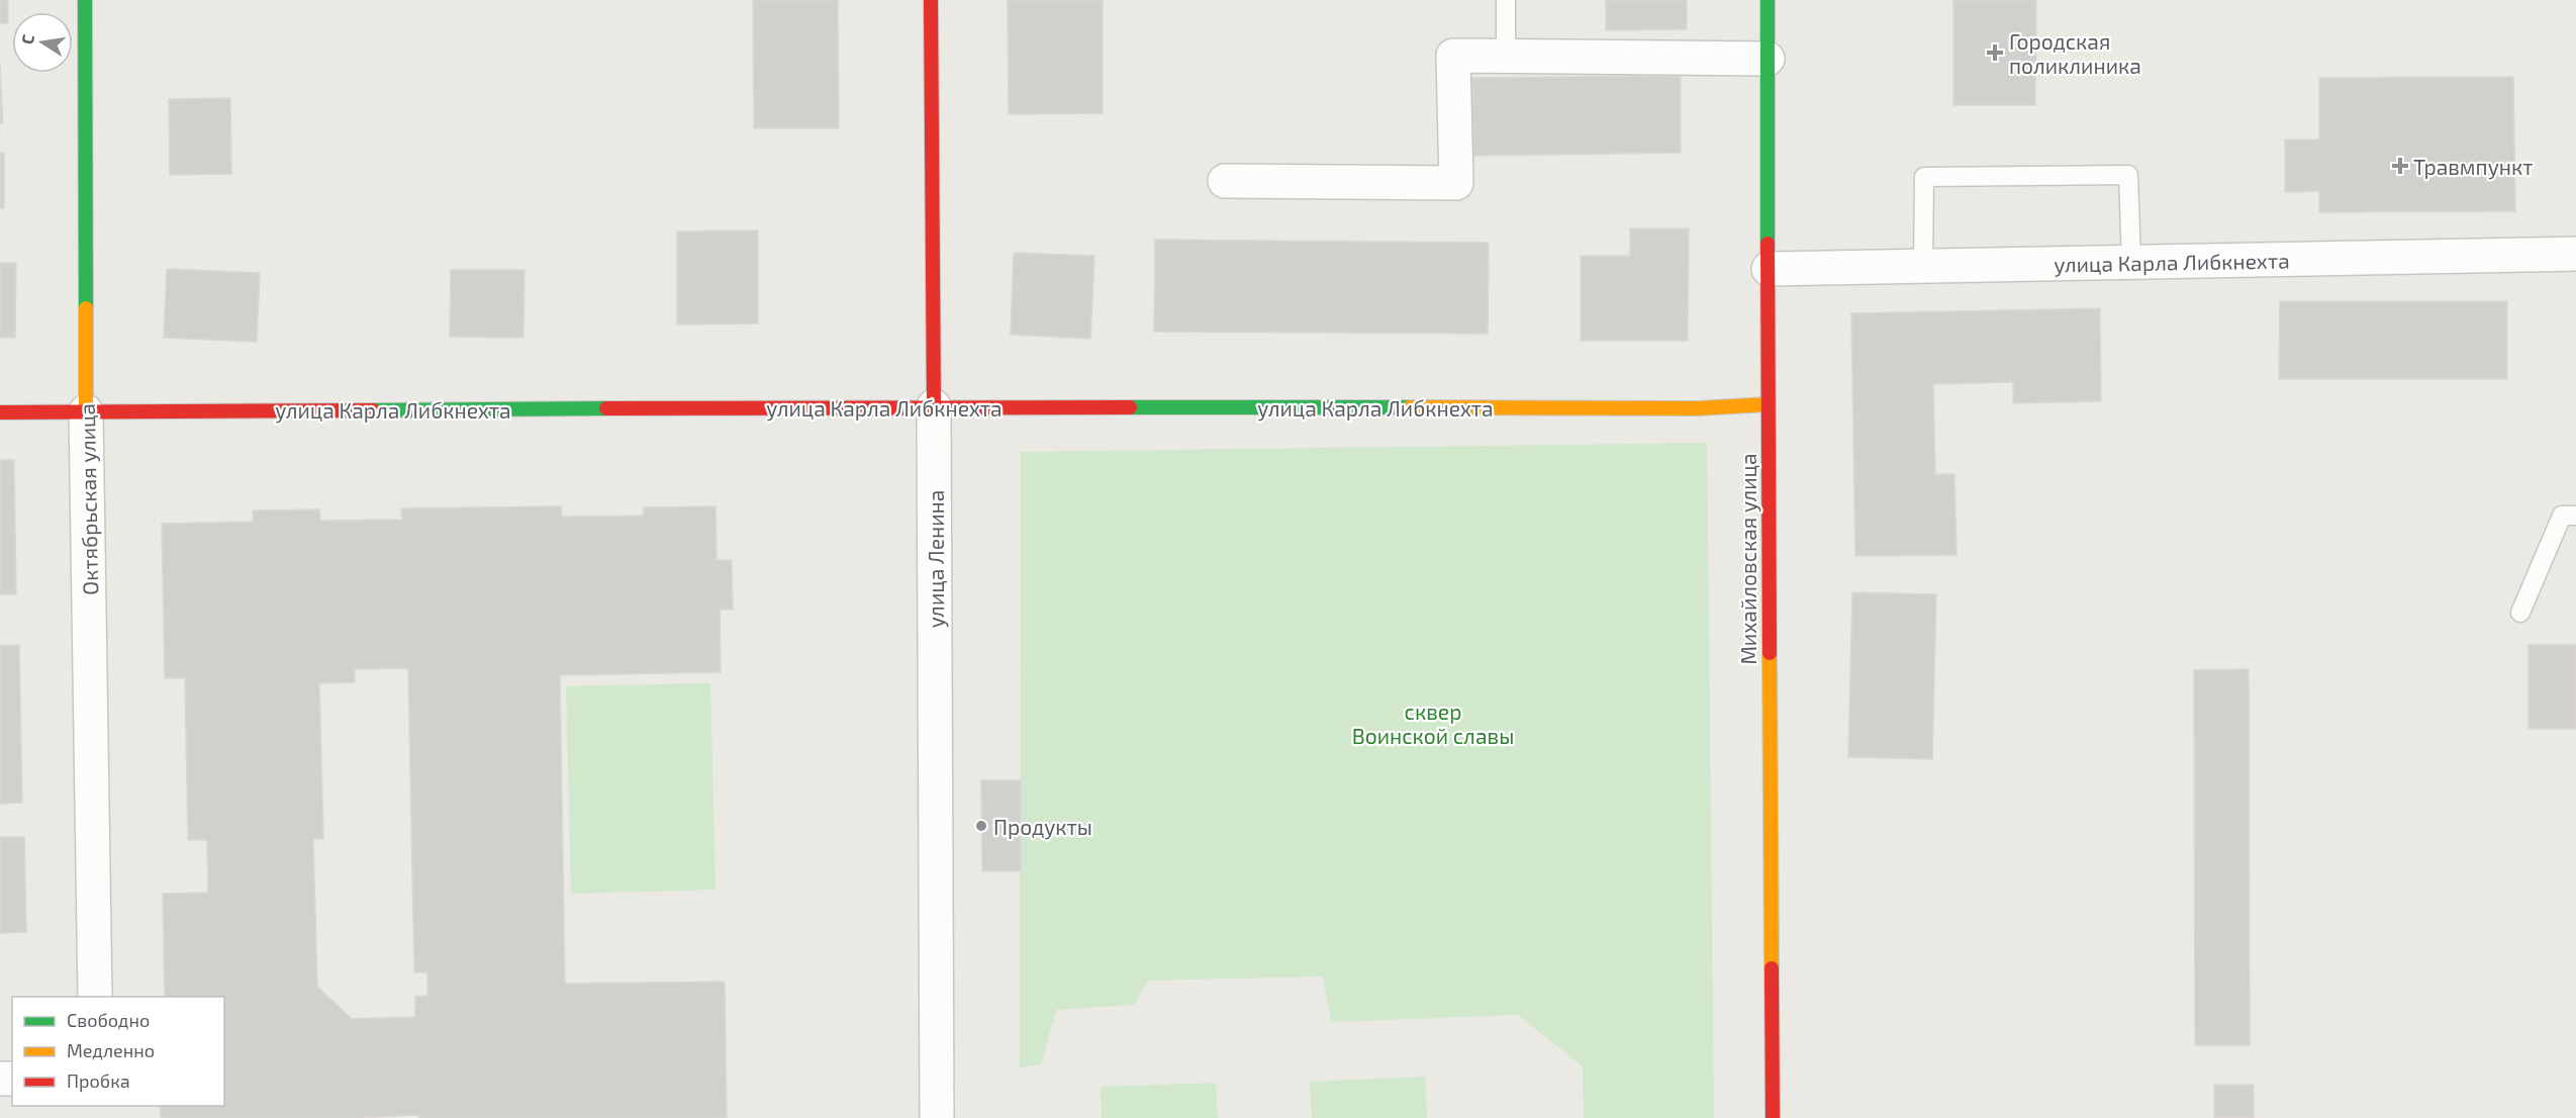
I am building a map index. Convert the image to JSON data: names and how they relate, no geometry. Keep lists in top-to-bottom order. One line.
{"streets":{"street":["улица Карла Либкнехта","Октябрьская улица","улица Ленина","Михайловская улица"]},"crossings":[["улица Карла Либкнехта","Октябрьская улица"],["улица Карла Либкнехта","улица Ленина"],["улица Карла Либкнехта","Михайловская улица"]],"parks":["сквер Воинской славы"],"places":{"health":["Городская поликлиника","Травмпункт"],"other":["Продукты"]},"legend":["Свободно","Медленно","Пробка"],"north":"left"}
